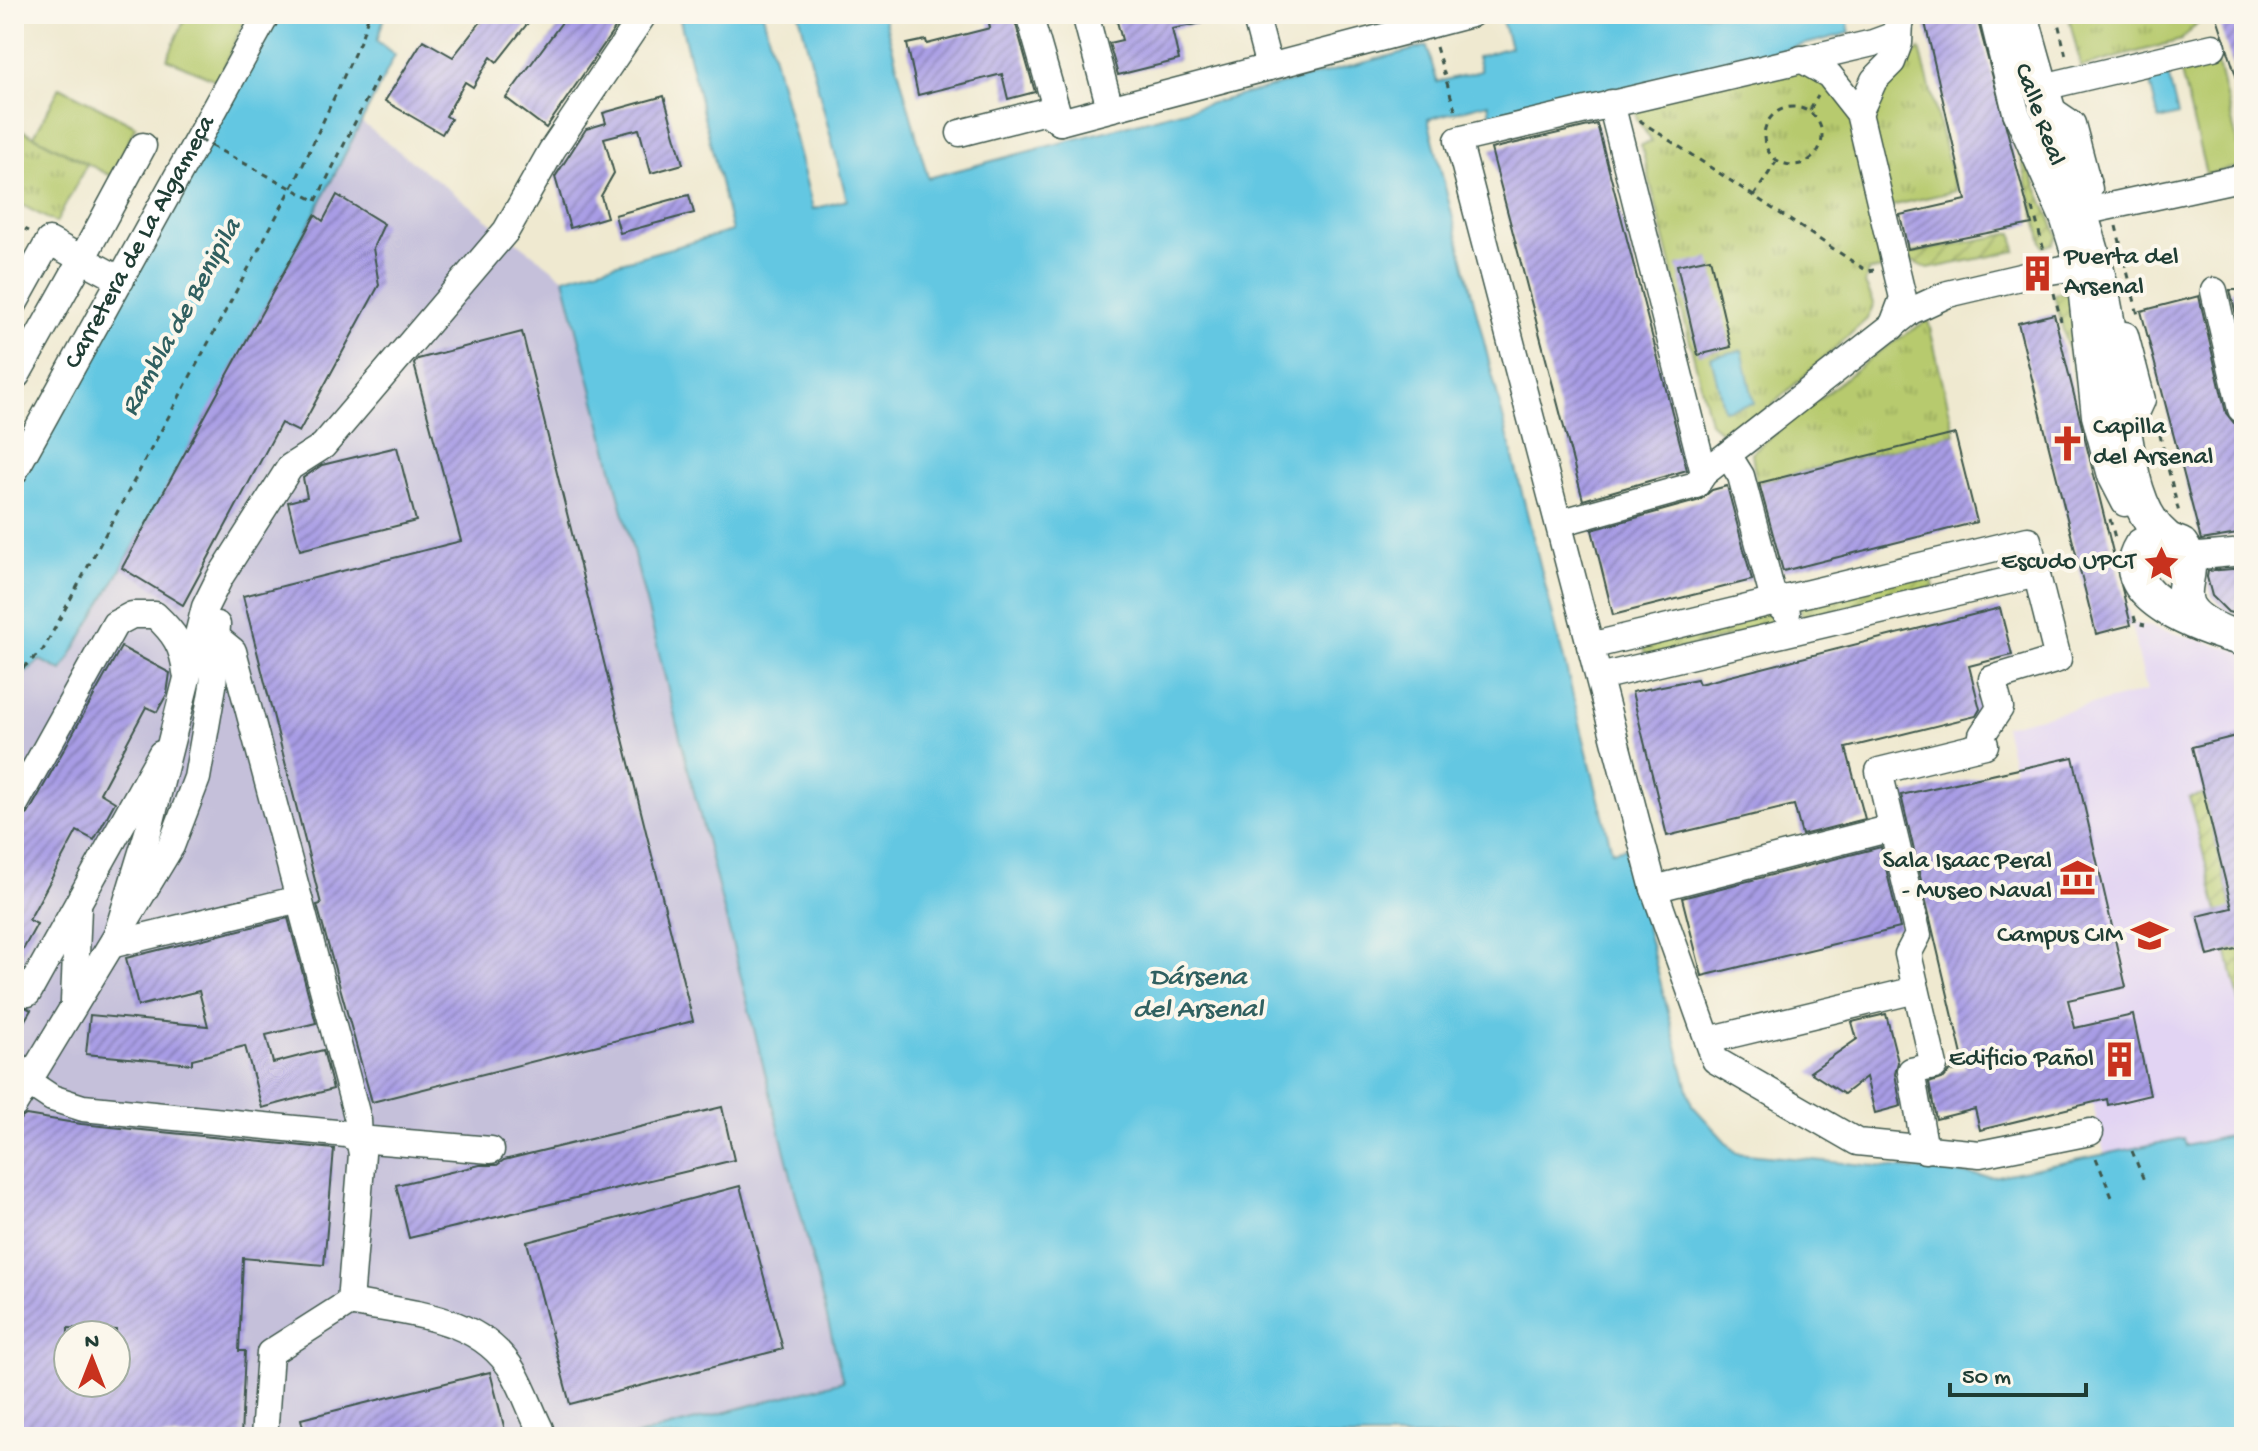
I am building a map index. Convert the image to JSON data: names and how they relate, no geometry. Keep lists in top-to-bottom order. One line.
{"streets":{"main road":["Calle Real"],"street":["Carretera de La Algameca"]},"water":["Rambla de Benipila","Dársena del Arsenal"],"places":{"building":["Puerta del Arsenal","Edificio Pañol"],"church":["Capilla del Arsenal"],"place":["Escudo UPCT"],"museum":["Sala Isaac Peral - Museo Naval"],"school or university":["Campus CIM"]},"scale_bar":"50 m","north":"top"}
